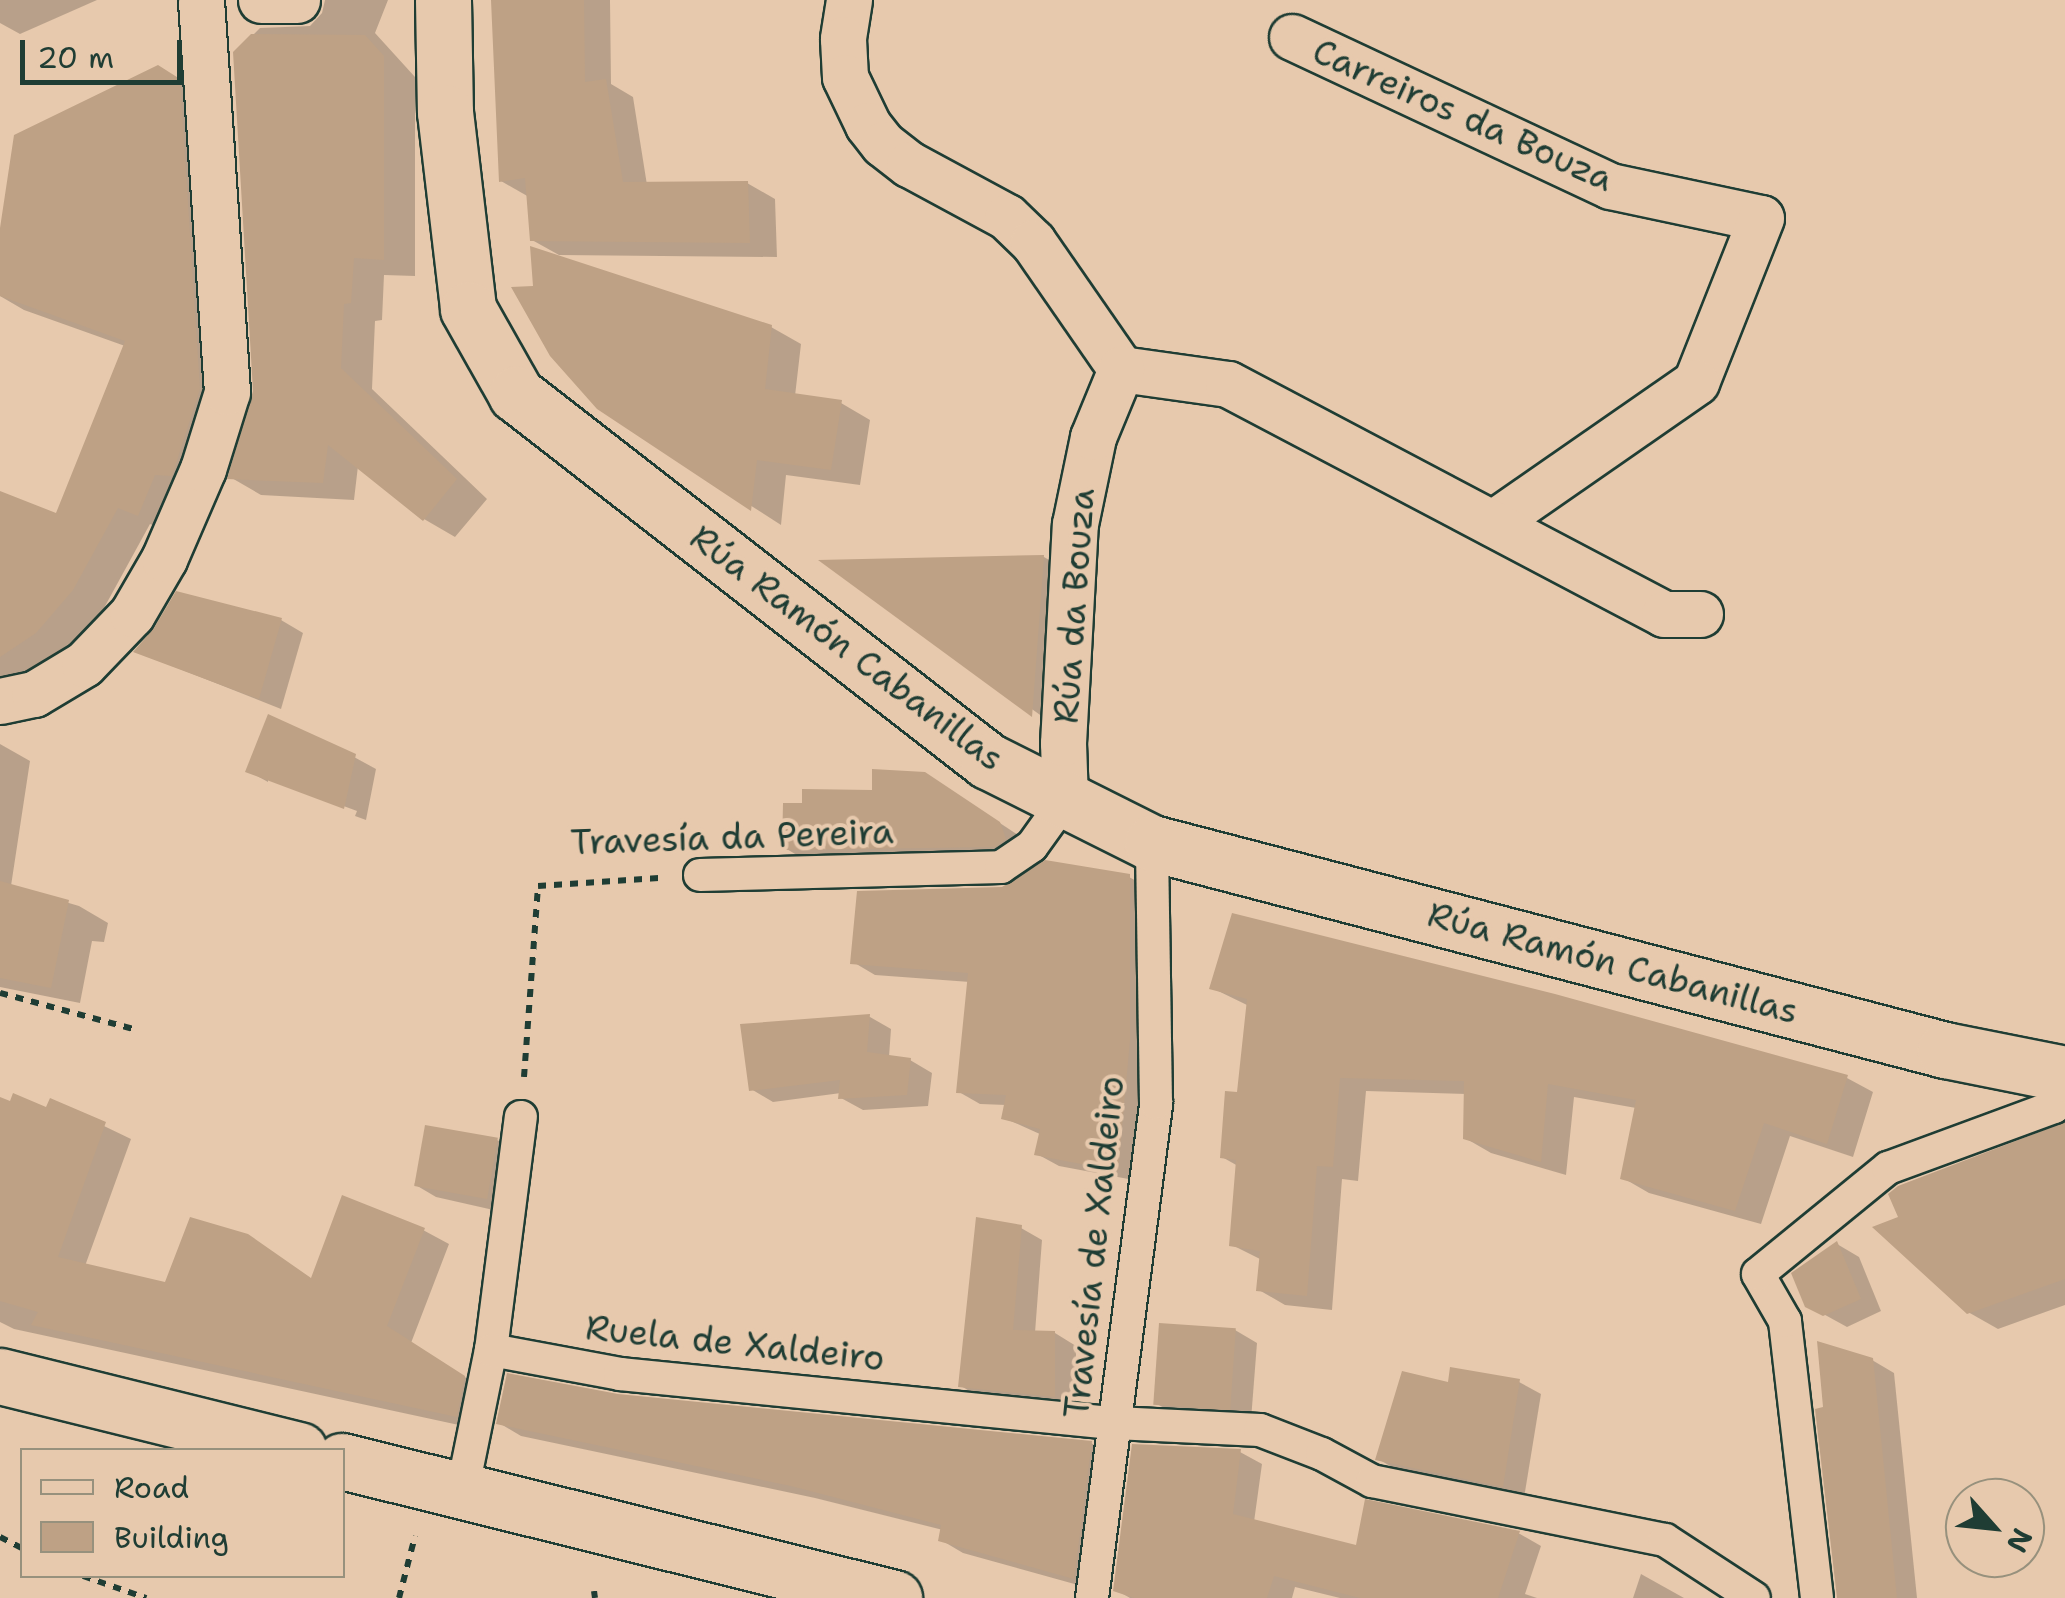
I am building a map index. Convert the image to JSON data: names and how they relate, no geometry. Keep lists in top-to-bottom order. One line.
{"streets":{"main road":["Rúa Ramón Cabanillas"],"street":["Carreiros da Bouza","Rúa da Bouza","Travesía da Pereira","Travesía de Xaldeiro","Ruela de Xaldeiro"]},"crossings":[["Rúa da Bouza","Rúa Ramón Cabanillas"],["Rúa da Bouza","Travesía da Pereira"],["Rúa Ramón Cabanillas","Travesía da Pereira"],["Rúa Ramón Cabanillas","Travesía de Xaldeiro"],["Travesía de Xaldeiro","Ruela de Xaldeiro"]],"legend":["Road","Building"],"scale_bar":"20 m","north":"bottom right"}
